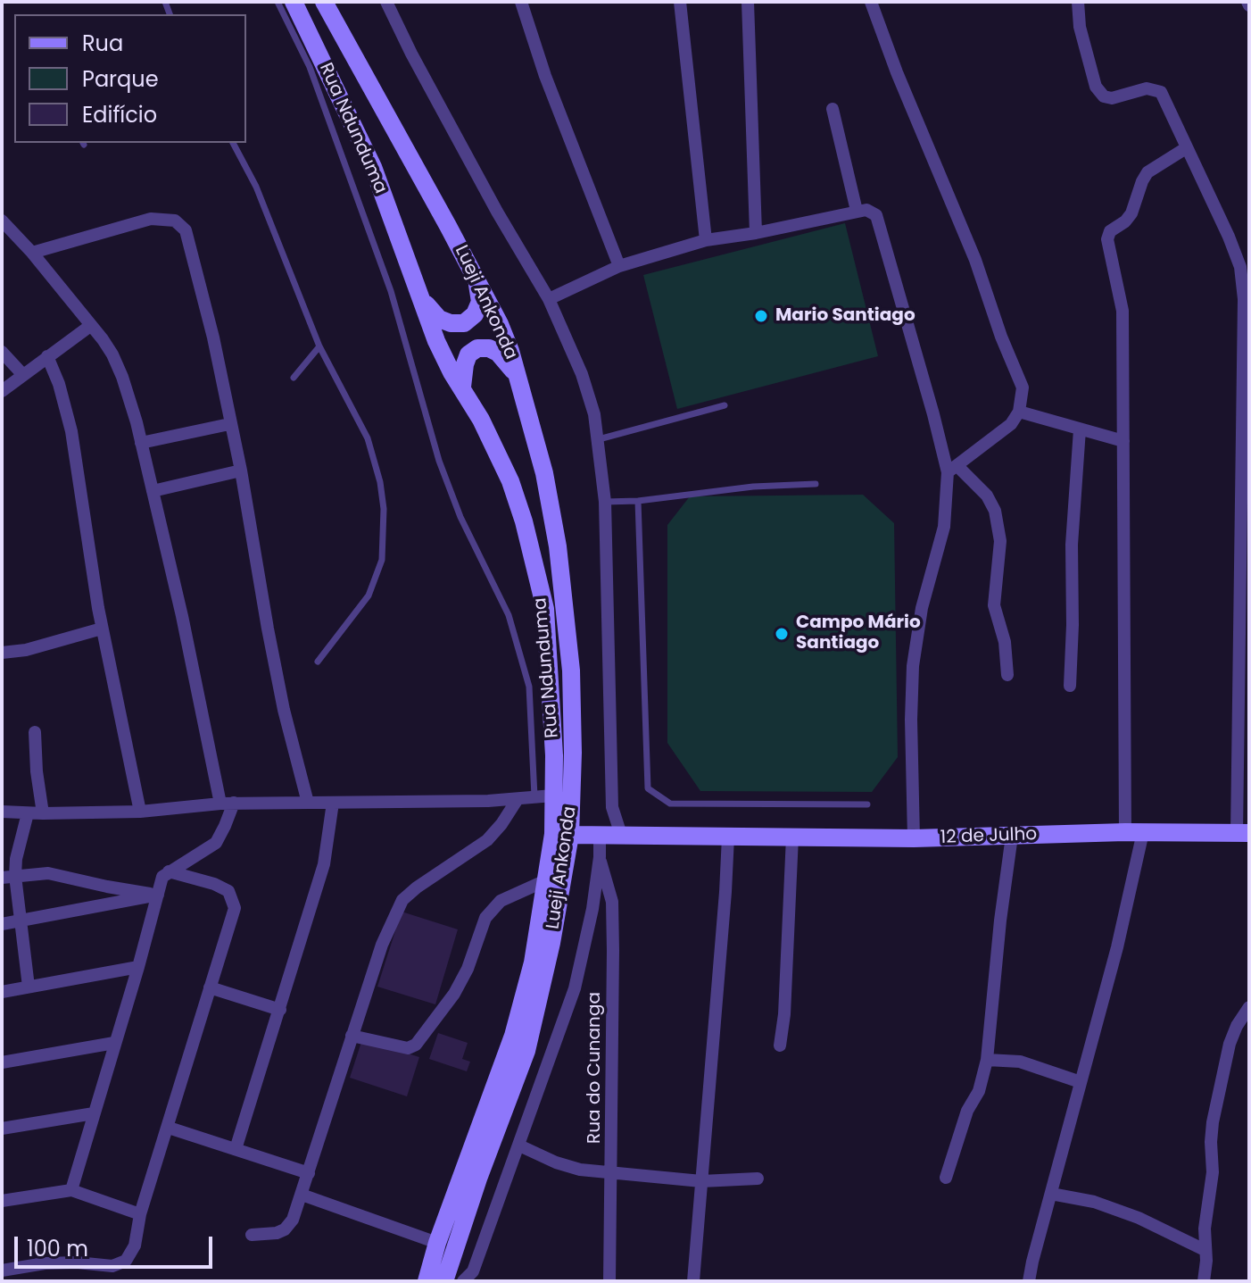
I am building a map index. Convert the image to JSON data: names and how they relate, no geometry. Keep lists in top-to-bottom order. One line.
{"streets":{"main road":["Rua Ndunduma","Lueji Ankonda","12 de Julho"],"street":["Rua do Cunanga"]},"crossings":[["Rua Ndunduma","Lueji Ankonda"],["Lueji Ankonda","12 de Julho"],["Lueji Ankonda","Rua do Cunanga"]],"places":["Mario Santiago","Campo Mário Santiago"],"legend":["Rua","Parque","Edifício"],"scale_bar":"100 m"}
